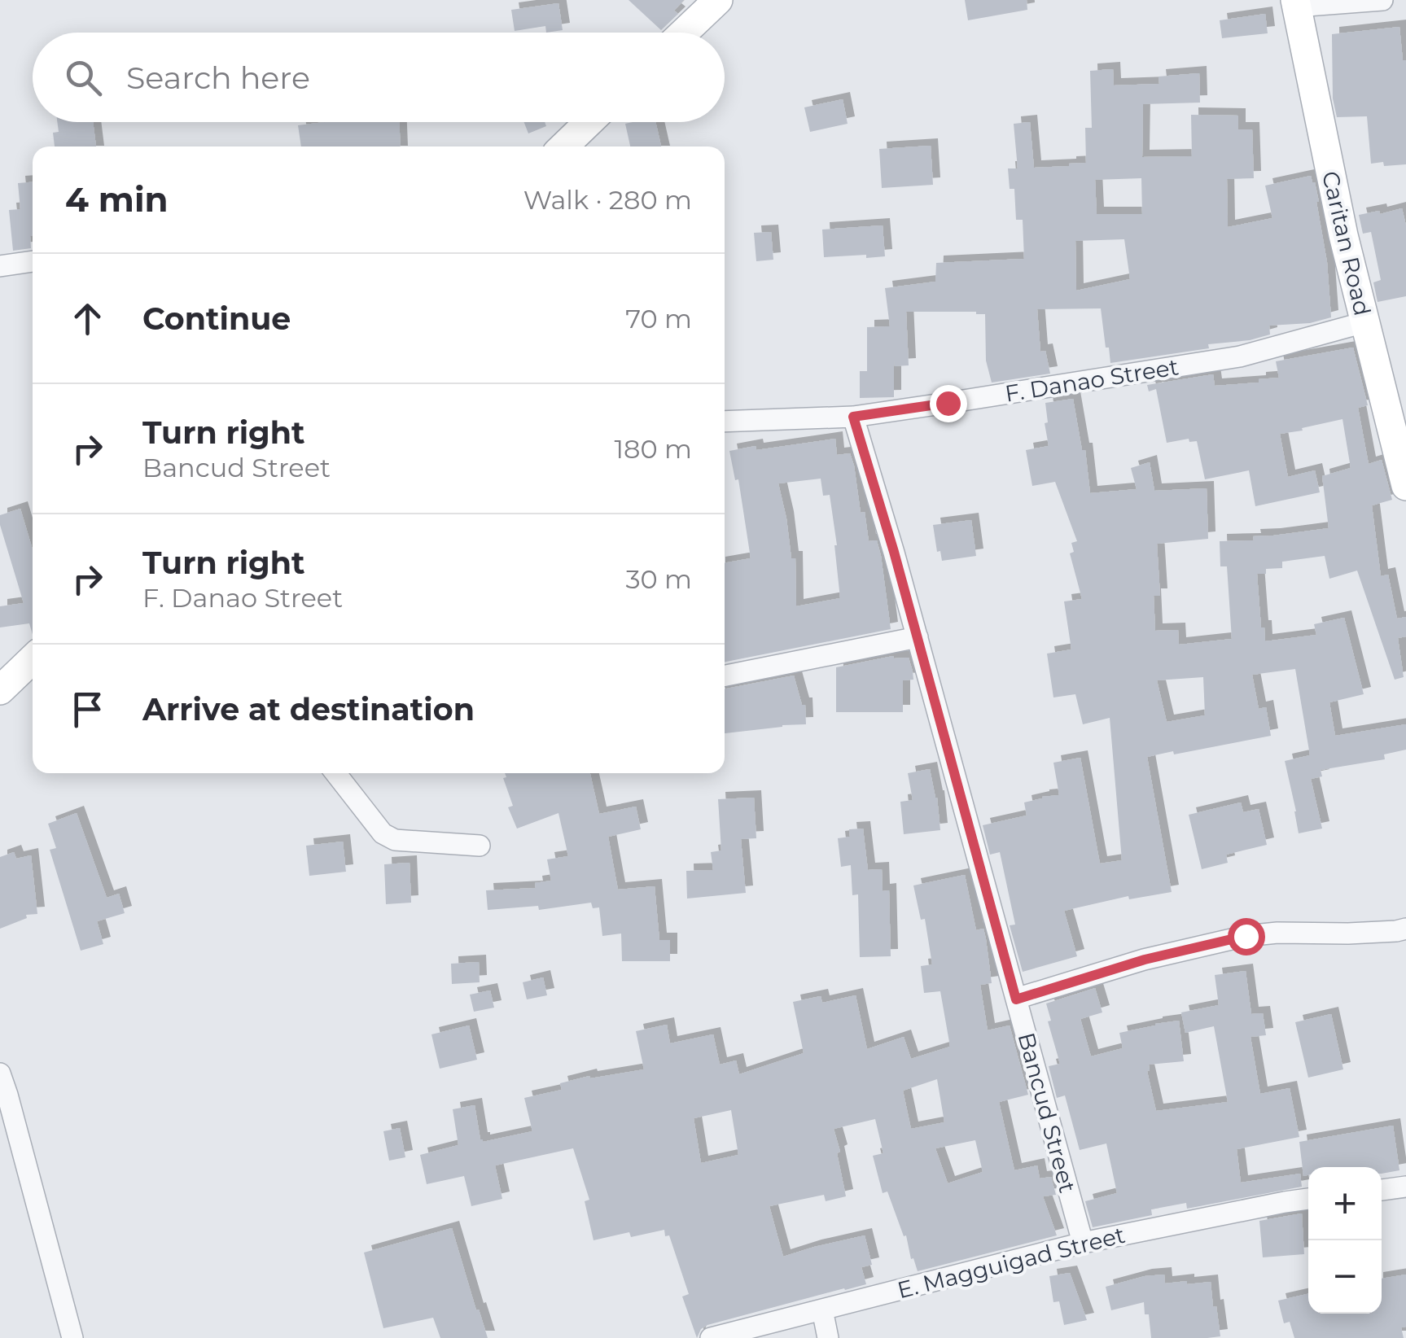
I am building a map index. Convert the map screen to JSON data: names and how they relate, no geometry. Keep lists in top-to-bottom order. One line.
{"streets":{"main road":["Caritan Road"],"street":["F. Danao Street","Bancud Street","E. Magguigad Street"]},"crossings":[["Caritan Road","F. Danao Street"],["F. Danao Street","Bancud Street"],["Bancud Street","E. Magguigad Street"]],"page":{"search":"Search here","heading":["4 min","Walk · 280 m"],"list":[["Continue","70 m"],["Turn right","Bancud Street","180 m"],["Turn right","F. Danao Street","30 m"],"Arrive at destination"],"map_buttons":["+","−"]}}
